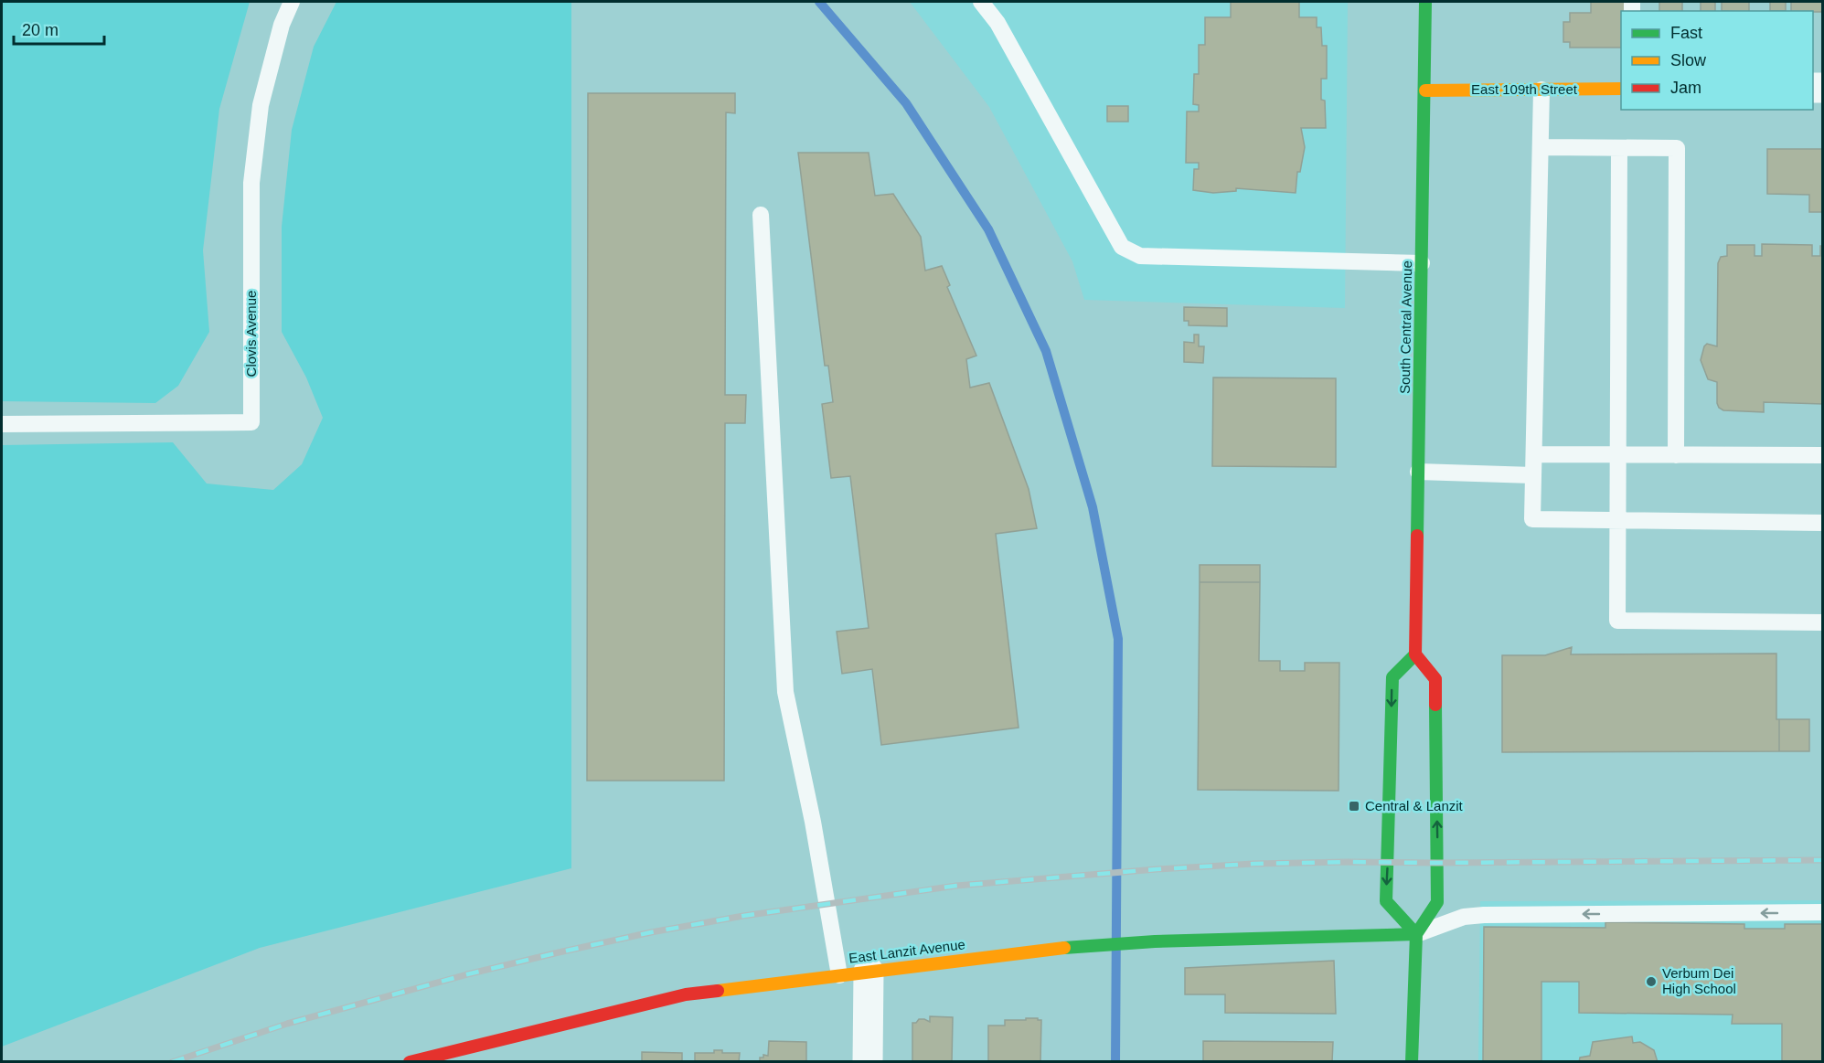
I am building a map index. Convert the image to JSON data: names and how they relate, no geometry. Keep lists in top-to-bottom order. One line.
{"streets":{"main road":["East 109th Street","South Central Avenue","East Lanzit Avenue"],"lane":["Clovis Avenue"]},"crossings":[["East 109th Street","South Central Avenue"]],"places":{"transit":["Central & Lanzit"],"other":["Verbum Dei High School"]},"legend":["Fast","Slow","Jam"],"scale_bar":"20 m"}
